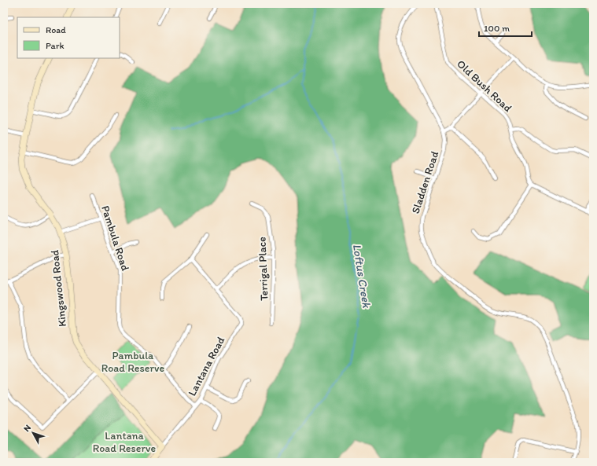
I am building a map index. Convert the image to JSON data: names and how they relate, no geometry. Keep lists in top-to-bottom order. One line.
{"streets":{"street":["Old Bush Road","Sladden Road","Pambula Road","Terrigal Place","Kingswood Road","Lantana Road"]},"crossings":[["Pambula Road","Lantana Road"],["Kingswood Road","Lantana Road"]],"water":["Loftus Creek"],"parks":["Pambula Road Reserve","Lantana Road Reserve"],"legend":["Road","Park"],"scale_bar":"100 m","north":"top left"}
